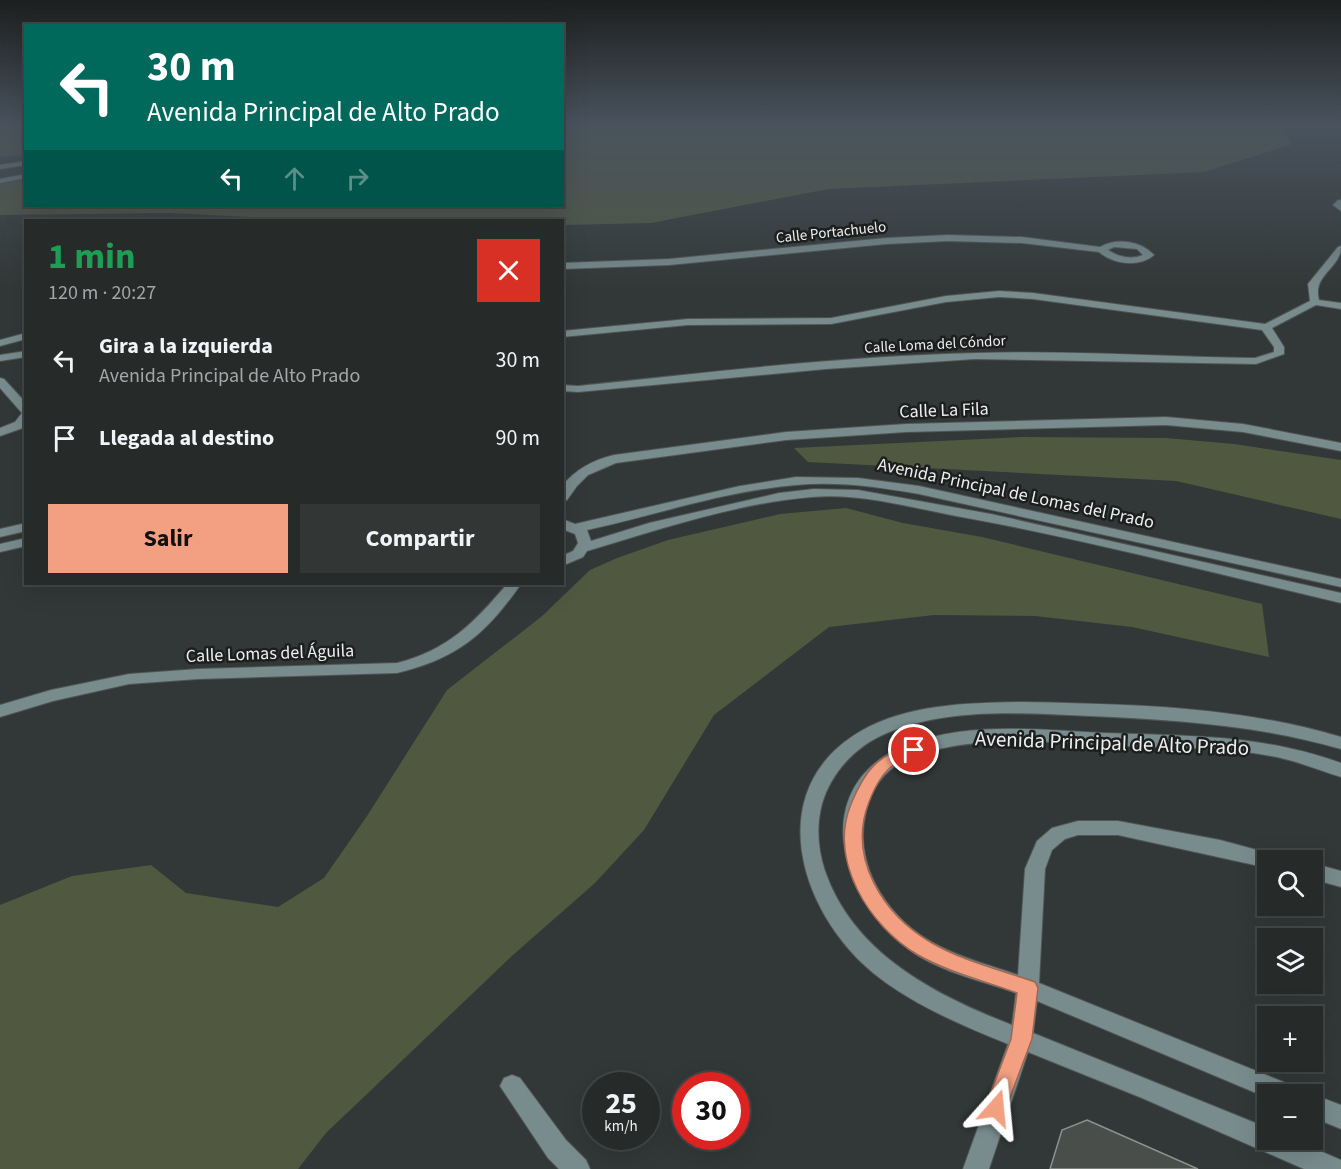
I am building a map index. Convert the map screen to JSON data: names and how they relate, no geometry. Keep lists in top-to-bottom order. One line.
{"streets":{"street":["Calle Portachuelo","Calle Loma del Cóndor","Calle La Fila","Avenida Principal de Lomas del Prado","Calle Lomas del Águila","Avenida Principal de Alto Prado"]},"page":{"turn":["30 m","Avenida Principal de Alto Prado"],"heading":["1 min","120 m · 20:27"],"list":[{"name":"Gira a la izquierda","note":"Avenida Principal de Alto Prado","value":"30 m"},{"name":"Llegada al destino","value":"90 m"}],"buttons":["Salir","Compartir"],"map_buttons":["+","−"],"speed":"25 km/h","limit":"30"}}
